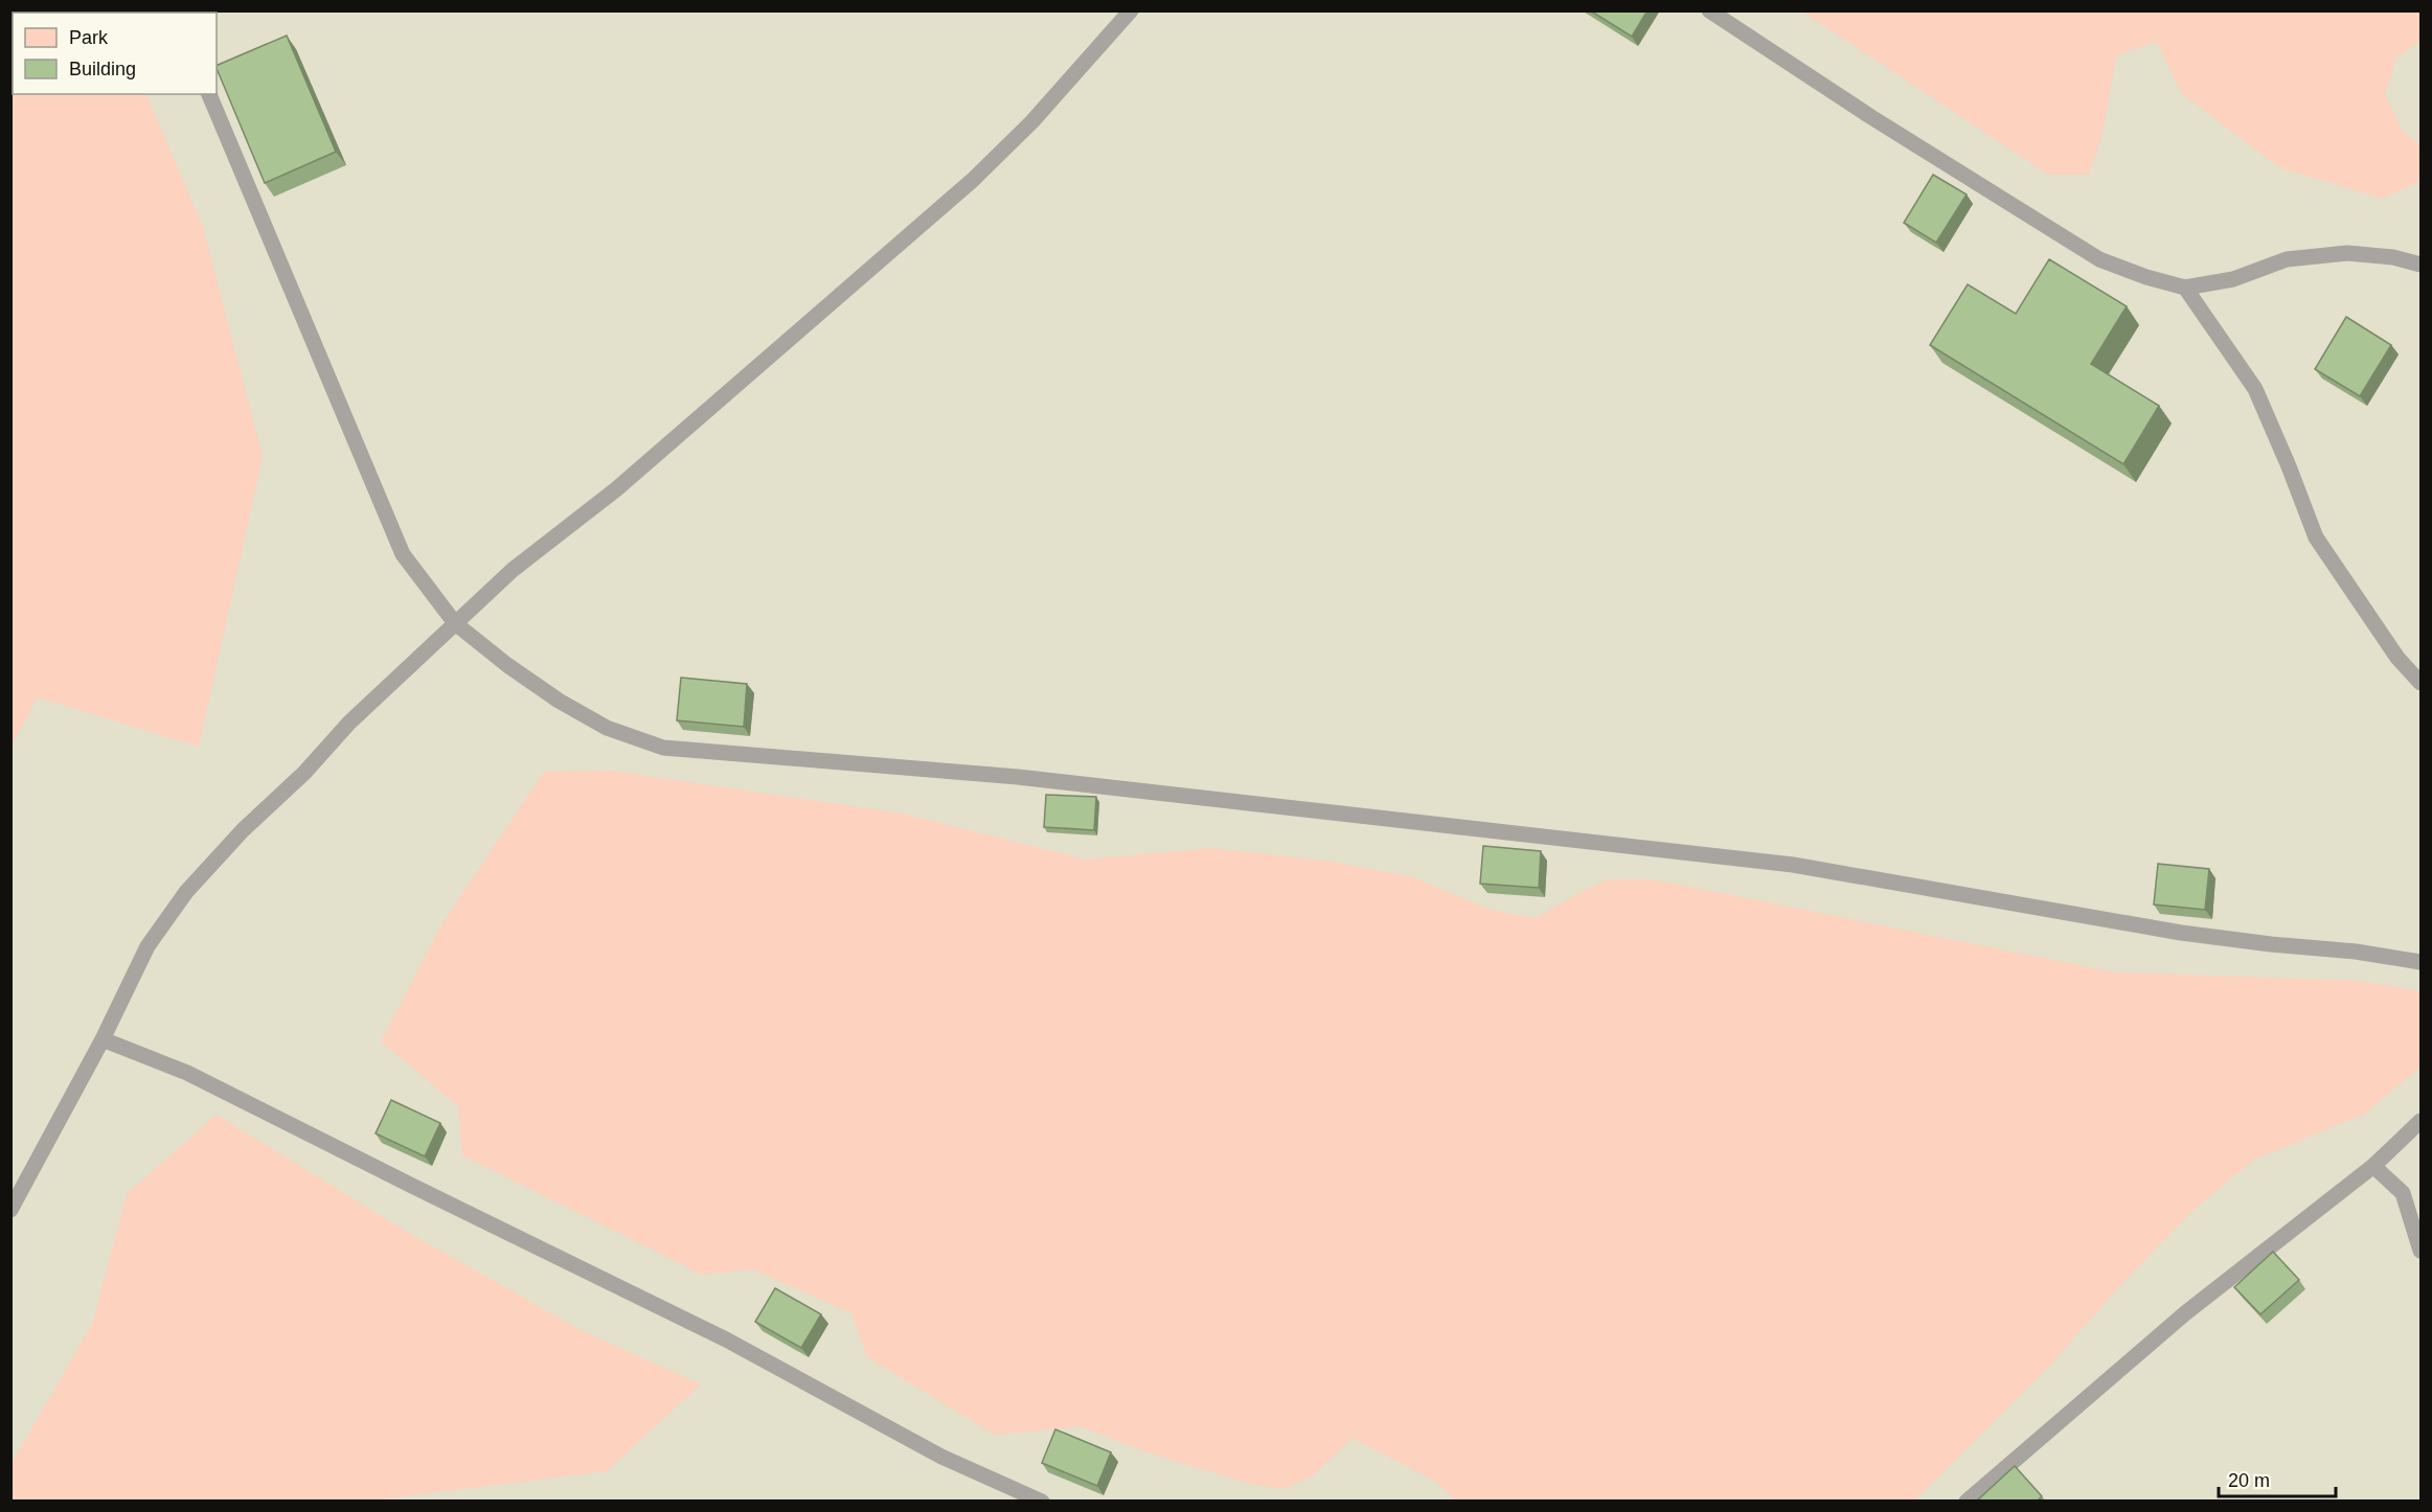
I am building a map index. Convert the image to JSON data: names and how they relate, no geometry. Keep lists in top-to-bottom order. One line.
{"legend":["Park","Building"],"scale_bar":"20 m"}
